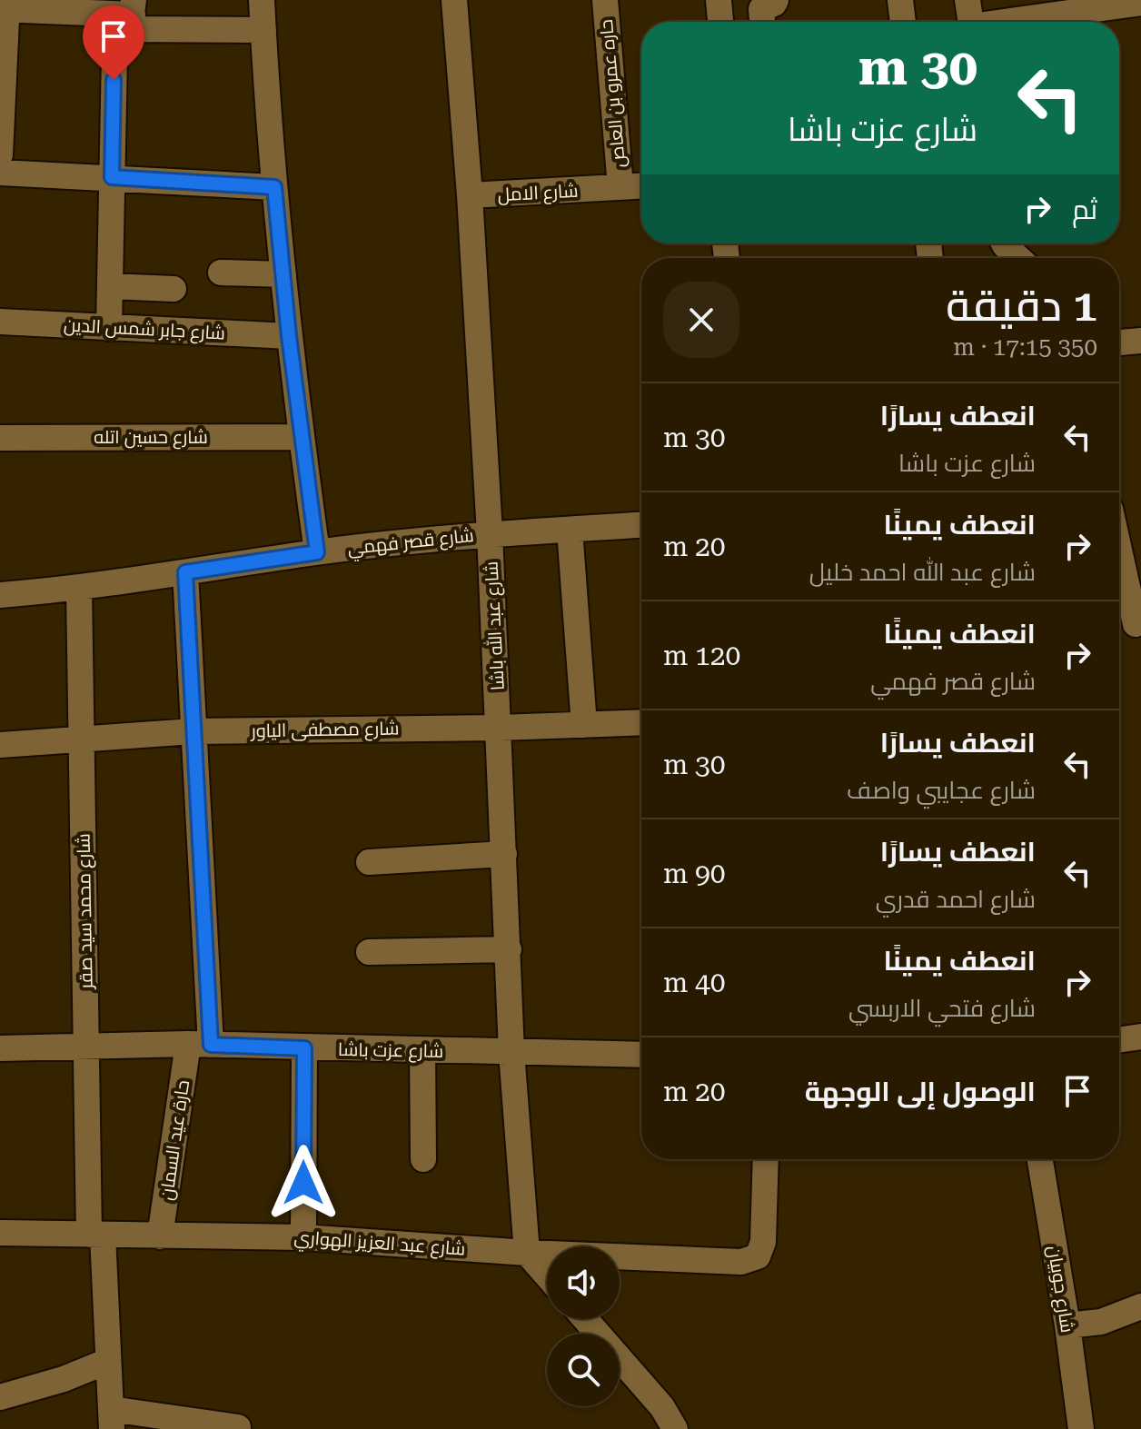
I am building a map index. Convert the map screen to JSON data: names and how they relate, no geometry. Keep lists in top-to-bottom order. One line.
{"streets":{"street":["حاره عمرو بن العاص","شارع الامل","شارع جابر شمس الدين","شارع حسين اتله","شارع قصر فهمي","شارع عبد الله باشا","شارع مصطفى الياور","شارع محمد سيد صقر","شارع عزت باشا","حارة عيد السمان","شارع عبد العزيز الهواري","شارع جوبيان"]},"crossings":[["حاره عمرو بن العاص","شارع الامل"],["شارع الامل","شارع عبد الله باشا"],["شارع قصر فهمي","شارع عبد الله باشا"],["شارع قصر فهمي","شارع محمد سيد صقر"],["شارع قصر فهمي","حارة عيد السمان"],["شارع عبد الله باشا","شارع مصطفى الياور"],["شارع عبد الله باشا","شارع عزت باشا"],["شارع عبد الله باشا","شارع عبد العزيز الهواري"],["شارع مصطفى الياور","شارع محمد سيد صقر"],["شارع مصطفى الياور","حارة عيد السمان"],["شارع محمد سيد صقر","شارع عزت باشا"],["شارع محمد سيد صقر","شارع عبد العزيز الهواري"],["شارع عزت باشا","حارة عيد السمان"],["حارة عيد السمان","شارع عبد العزيز الهواري"]],"page":{"turn":["30 m","شارع عزت باشا"],"then":"ثم","heading":["1 دقيقة","350 m · 17:15"],"list":[{"name":"انعطف يسارًا","note":"شارع عزت باشا","value":"30 m"},{"name":"انعطف يمينًا","note":"شارع عبد الله احمد خليل","value":"20 m"},{"name":"انعطف يمينًا","note":"شارع قصر فهمي","value":"120 m"},{"name":"انعطف يسارًا","note":"شارع عجايبي واصف","value":"30 m"},{"name":"انعطف يسارًا","note":"شارع احمد قدري","value":"90 m"},{"name":"انعطف يمينًا","note":"شارع فتحي الاربسي","value":"40 m"},{"name":"الوصول إلى الوجهة","value":"20 m"}]}}
